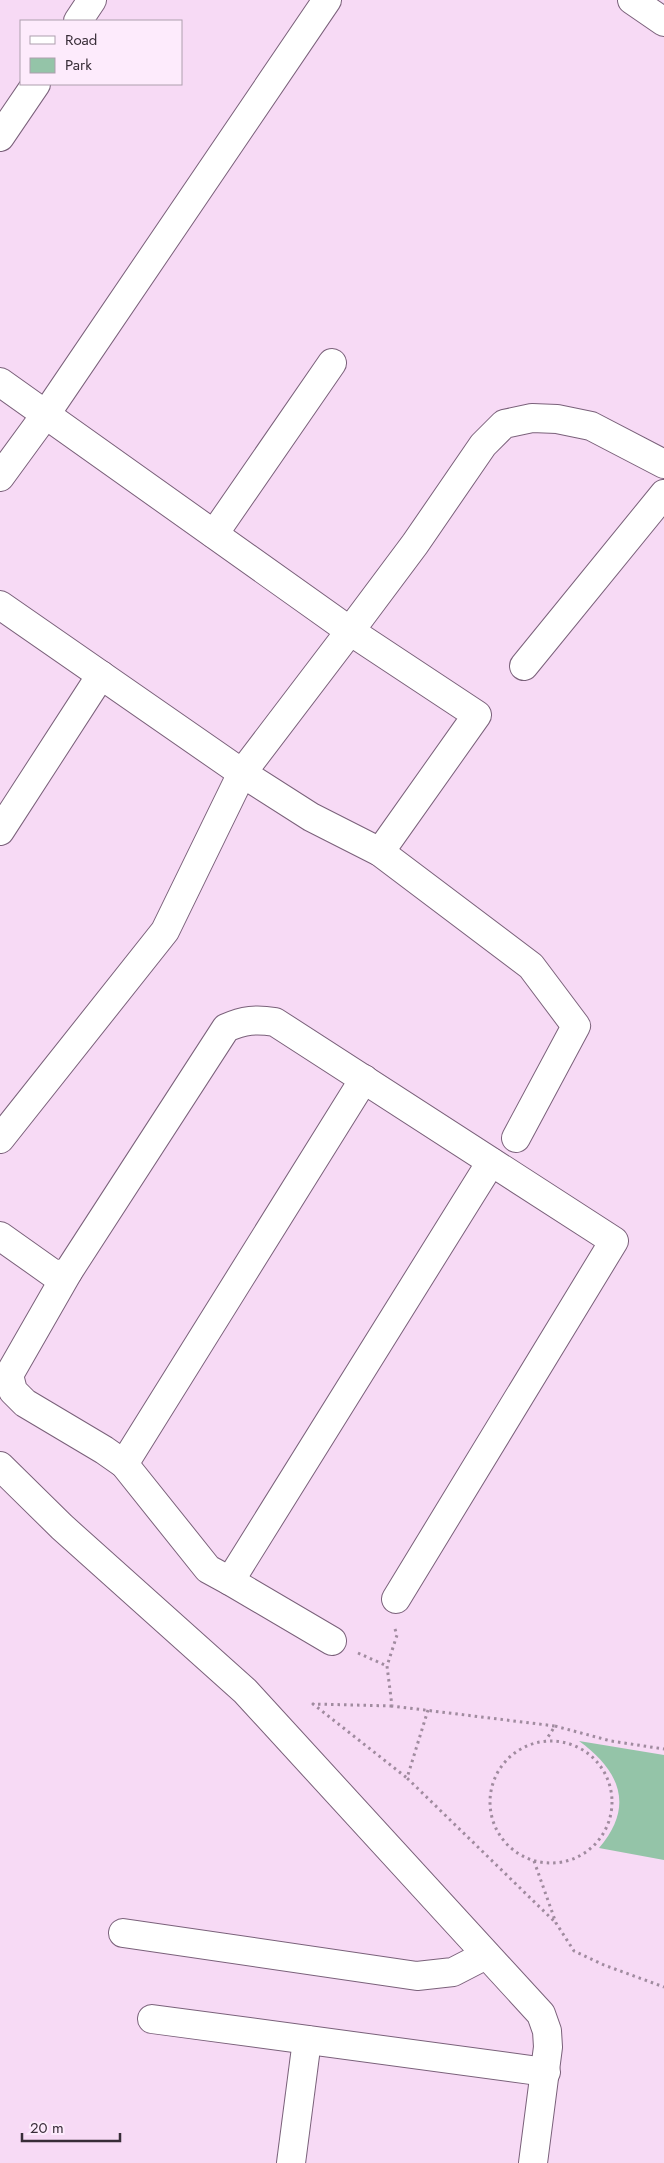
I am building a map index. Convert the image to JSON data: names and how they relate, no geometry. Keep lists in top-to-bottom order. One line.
{"legend":["Road","Park"],"scale_bar":"20 m"}
